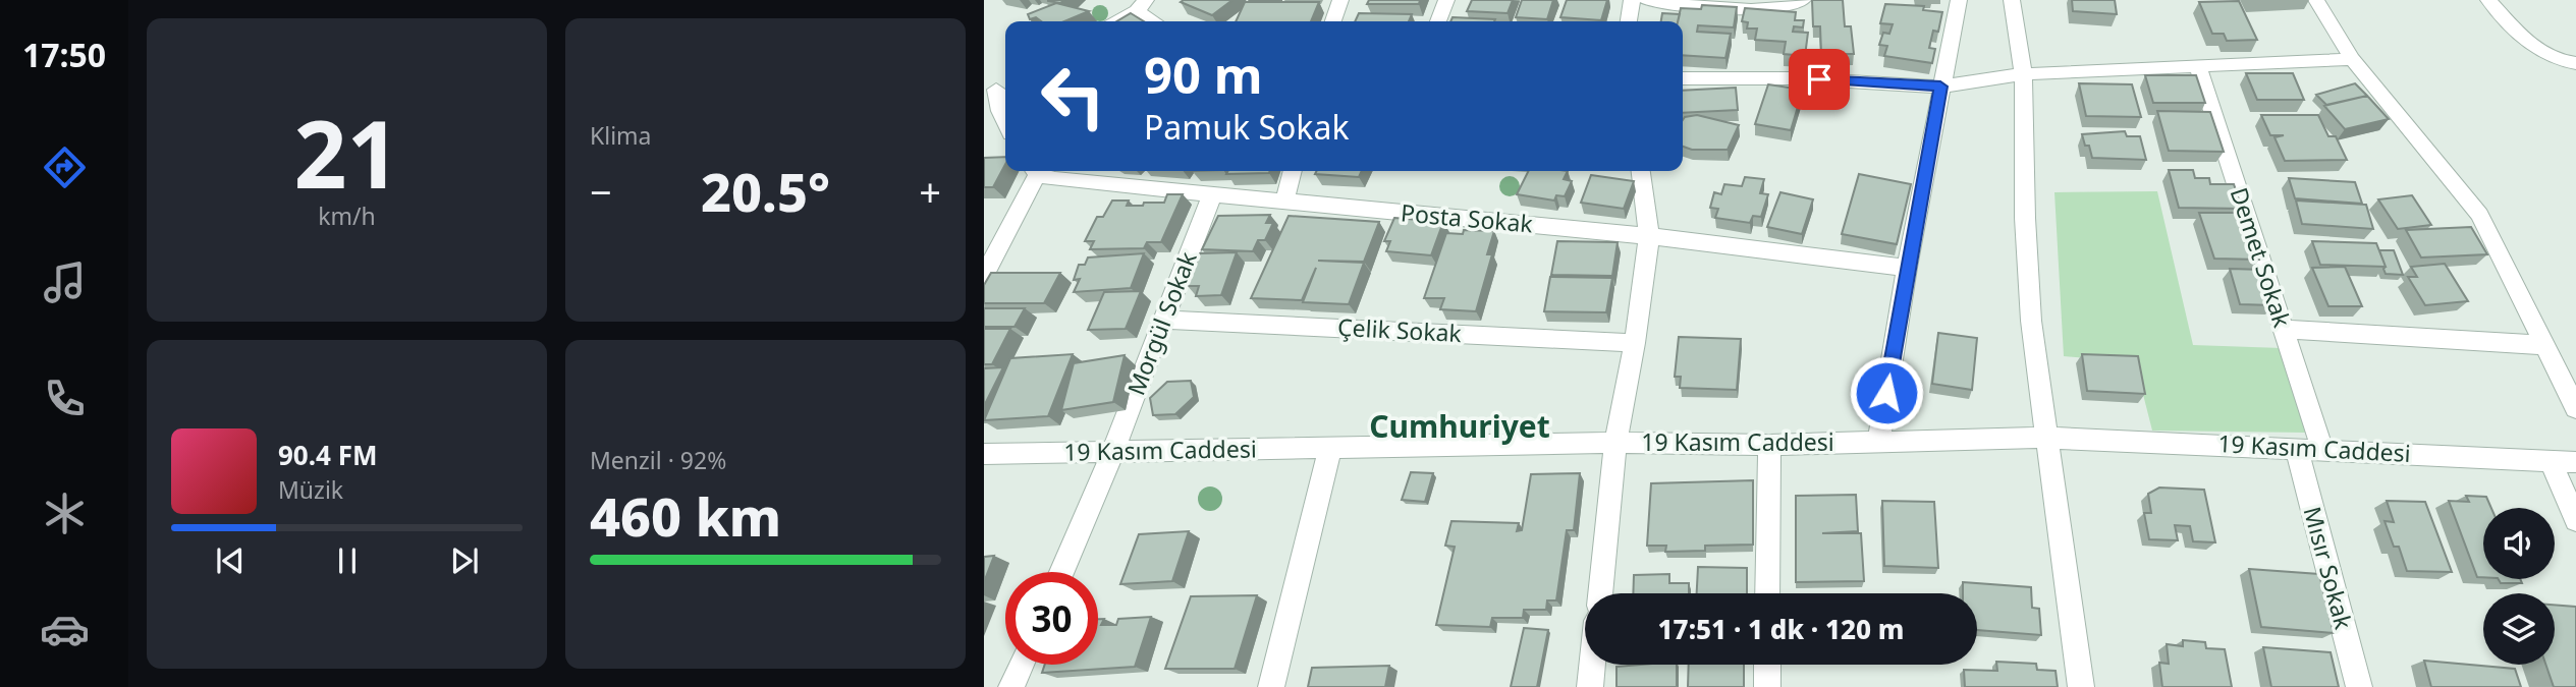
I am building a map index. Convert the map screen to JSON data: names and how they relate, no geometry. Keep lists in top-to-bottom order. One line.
{"streets":{"street":["Posta Sokak","Demet Sokak","Morgül Sokak","Çelik Sokak","19 Kasım Caddesi","Mısır Sokak"]},"crossings":[["Posta Sokak","Morgül Sokak"],["Demet Sokak","19 Kasım Caddesi"],["Morgül Sokak","Çelik Sokak"],["Morgül Sokak","19 Kasım Caddesi"],["19 Kasım Caddesi","Mısır Sokak"]],"districts":["Cumhuriyet"],"page":{"tabs":"17:50","tile":[["21","km/h"],"Klima",["Menzil · 92%","460 km"]],"turn":["90 m","Pamuk Sokak"],"heat":["−","20.5°","+"],"song":["90.4 FM","Müzik"],"limit":"30","trip":"17:51 · 1 dk · 120 m"}}
